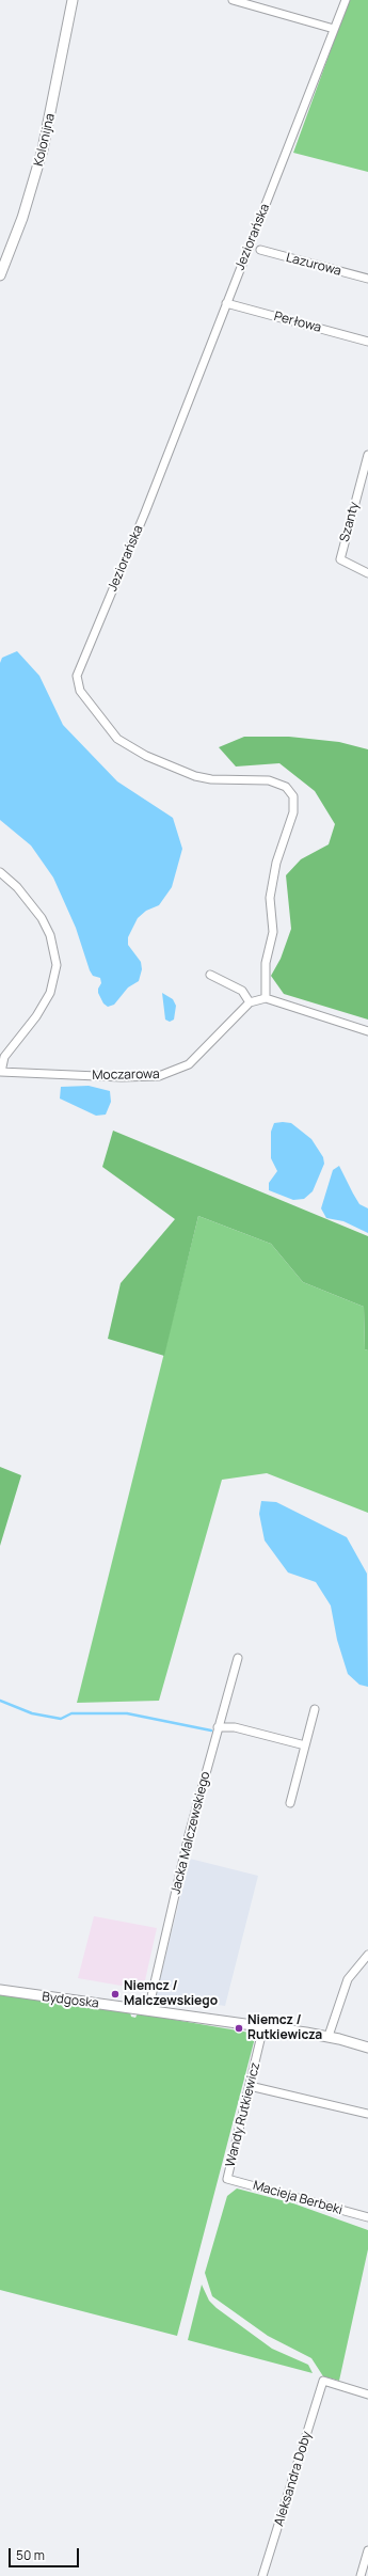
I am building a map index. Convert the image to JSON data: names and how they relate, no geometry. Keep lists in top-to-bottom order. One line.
{"streets":{"street":["Kolonijna","Jeziorańska","Lazurowa","Perłowa","Szanty","Moczarowa","Jacka Malczewskiego","Bydgoska","Wandy Rutkiewicz","Macieja Berbeki","Aleksandra Doby"]},"crossings":[["Jeziorańska","Perłowa"],["Jacka Malczewskiego","Bydgoska"],["Bydgoska","Wandy Rutkiewicz"],["Wandy Rutkiewicz","Macieja Berbeki"]],"places":["Niemcz / Malczewskiego","Niemcz / Rutkiewicza"],"scale_bar":"50 m"}
